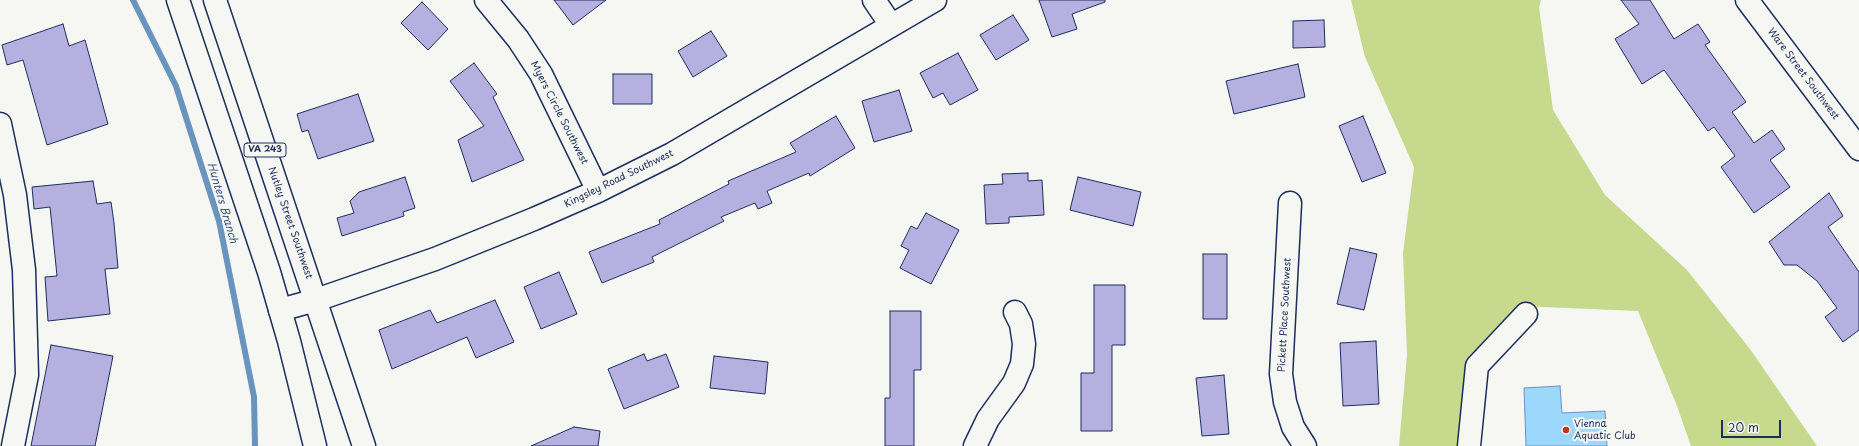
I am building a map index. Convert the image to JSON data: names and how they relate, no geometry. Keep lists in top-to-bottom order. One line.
{"streets":{"street":["Ware Street Southwest","Myers Circle Southwest","VA 243","Kingsley Road Southwest","Nutley Street Southwest","Pickett Place Southwest"]},"crossings":[["Myers Circle Southwest","Kingsley Road Southwest"],["VA 243","Kingsley Road Southwest"],["Kingsley Road Southwest","Nutley Street Southwest"]],"water":["Hunters Branch"],"places":["Vienna Aquatic Club"],"scale_bar":"20 m"}
